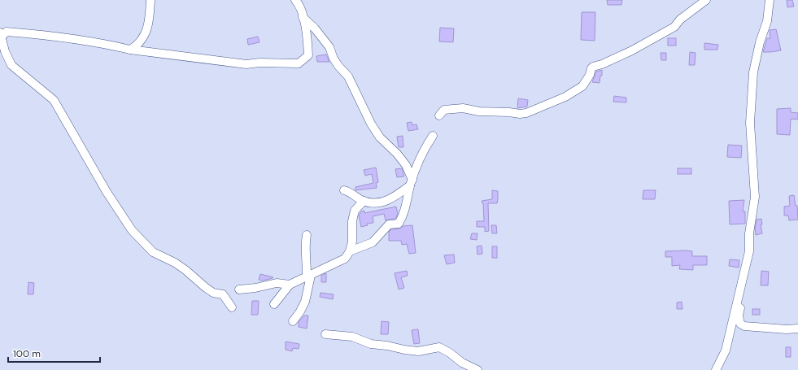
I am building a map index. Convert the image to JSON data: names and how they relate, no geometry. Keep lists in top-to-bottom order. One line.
{"scale_bar":"100 m"}
